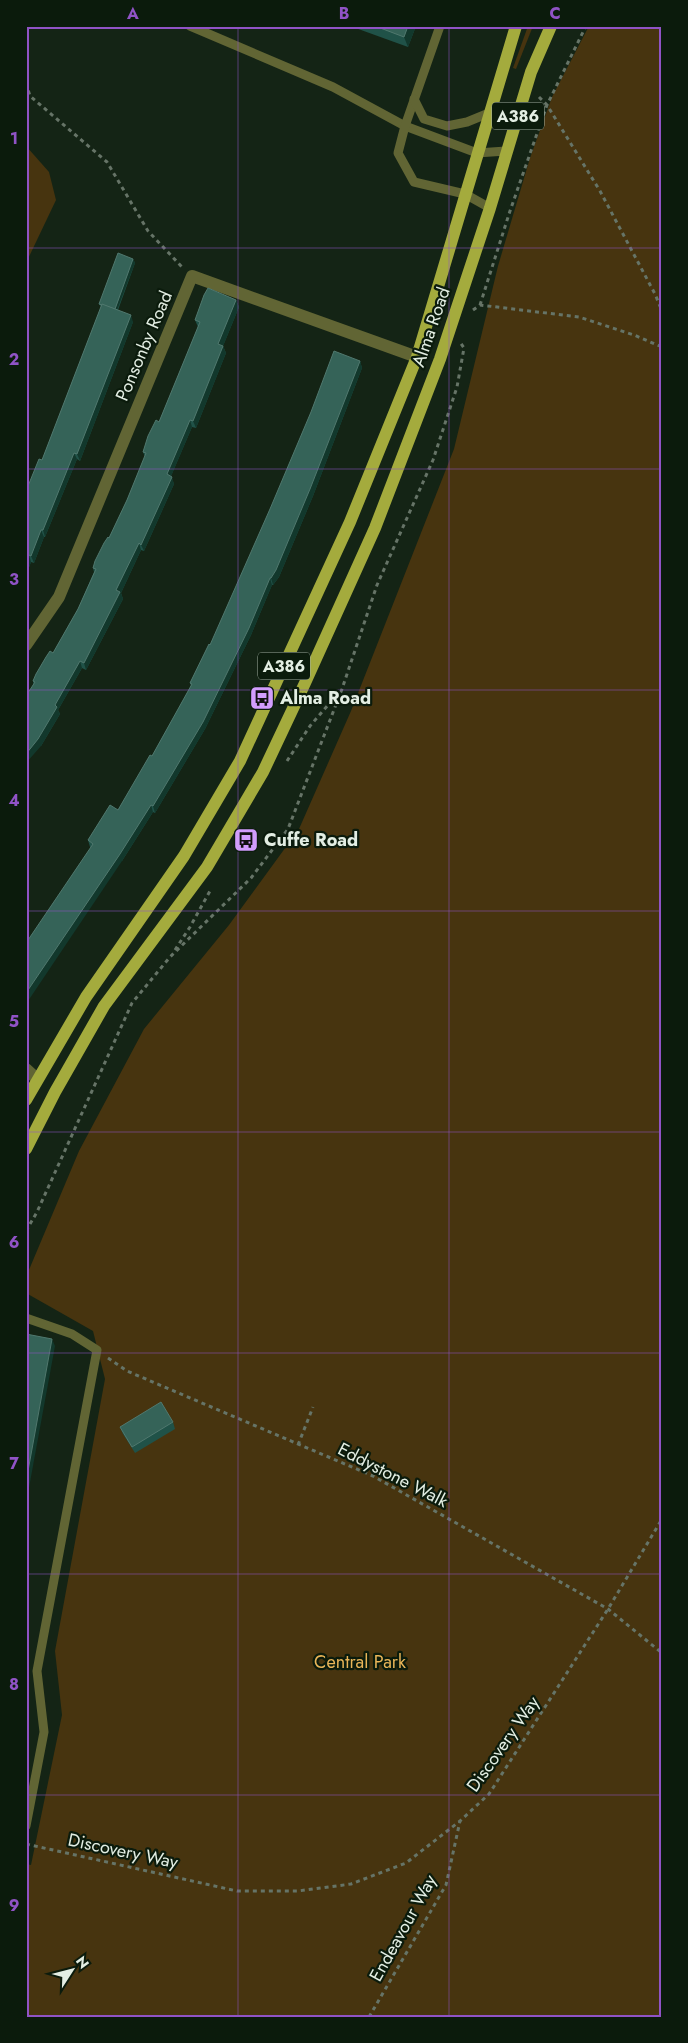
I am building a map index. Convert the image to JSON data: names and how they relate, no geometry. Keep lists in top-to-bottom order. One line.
{"streets":{"main road":["A386","Alma Road"],"street":["Ponsonby Road"],"path":["Eddystone Walk","Discovery Way","Endeavour Way"]},"crossings":[["Alma Road","Ponsonby Road"],["Eddystone Walk","Discovery Way"],["Discovery Way","Endeavour Way"]],"parks":["Central Park"],"places":{"bus stop":["Alma Road","Cuffe Road"]},"north":"top right","grid":{"columns":["A","B","C"],"rows":["1","2","3","4","5","6","7","8","9"]}}
